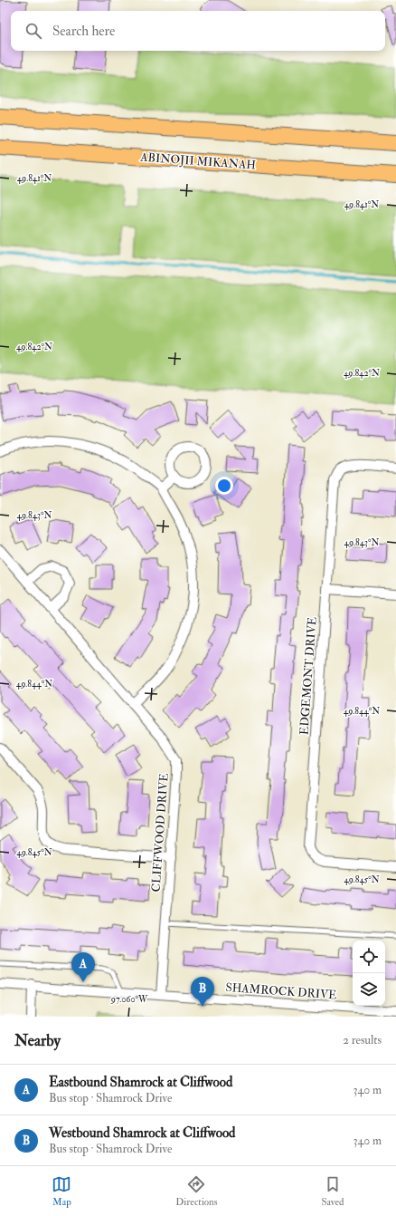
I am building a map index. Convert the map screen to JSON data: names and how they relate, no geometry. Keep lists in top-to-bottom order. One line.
{"streets":{"main road":["ABINOJII MIKANAH"],"street":["EDGEMONT DRIVE","CLIFFWOOD DRIVE","SHAMROCK DRIVE"]},"crossings":[["CLIFFWOOD DRIVE","SHAMROCK DRIVE"]],"page":{"search":"Search here","pins":["A","B"],"heading":["Nearby","2 results"],"list":[{"mark":"A","name":"Eastbound Shamrock at Cliffwood","note":"Bus stop · Shamrock Drive","value":"340 m"},{"mark":"B","name":"Westbound Shamrock at Cliffwood","note":"Bus stop · Shamrock Drive","value":"340 m"}],"nav":["Map","Directions","Saved"]},"coordinates":["49.841°N","49.842°N","49.843°N","49.844°N","49.845°N","97.060°W"]}
